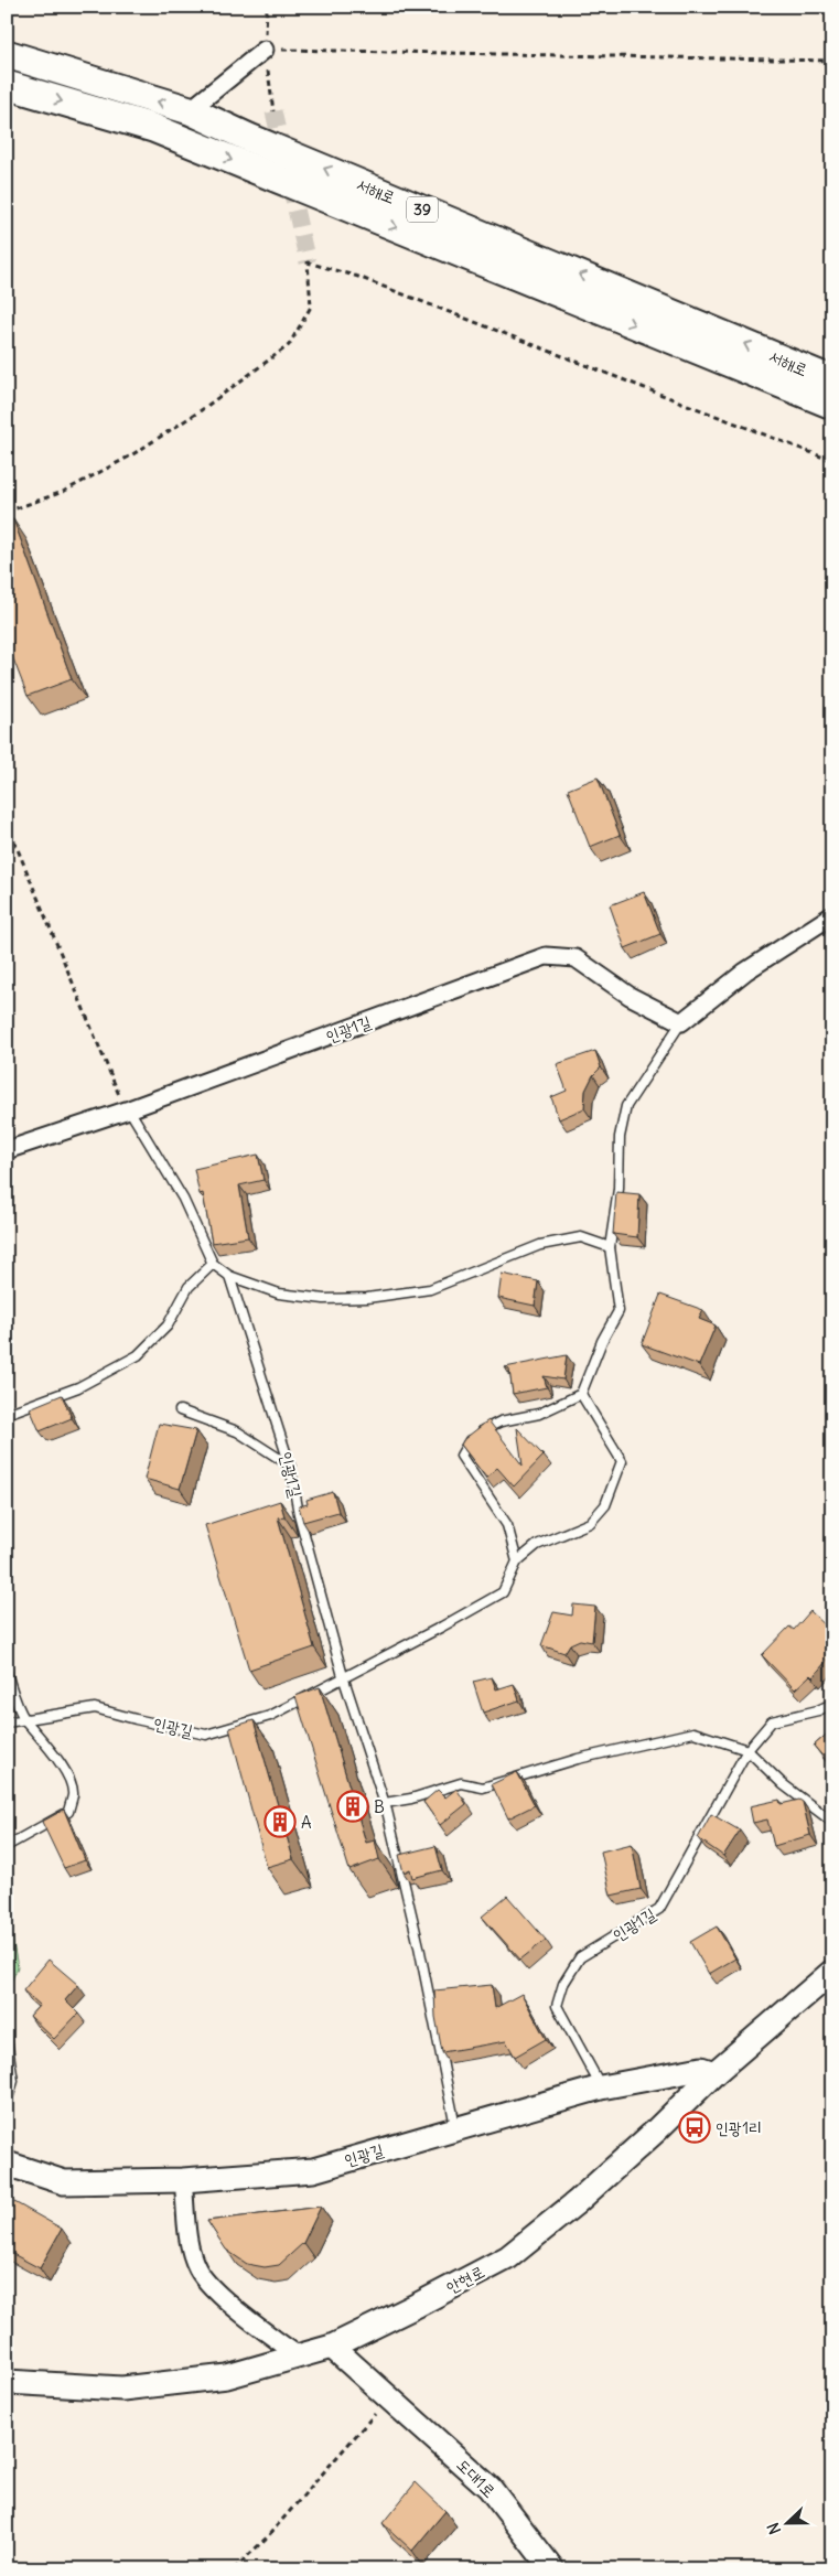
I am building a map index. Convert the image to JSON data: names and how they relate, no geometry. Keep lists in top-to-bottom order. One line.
{"streets":{"main road":["서해로","39"],"street":["인광1길","인광길","안현로","도대1로"]},"crossings":[["인광1길","인광길"],["인광길","안현로"],["안현로","도대1로"]],"places":{"building":["B","A"],"bus stop":["인광1리"]},"north":"left"}
